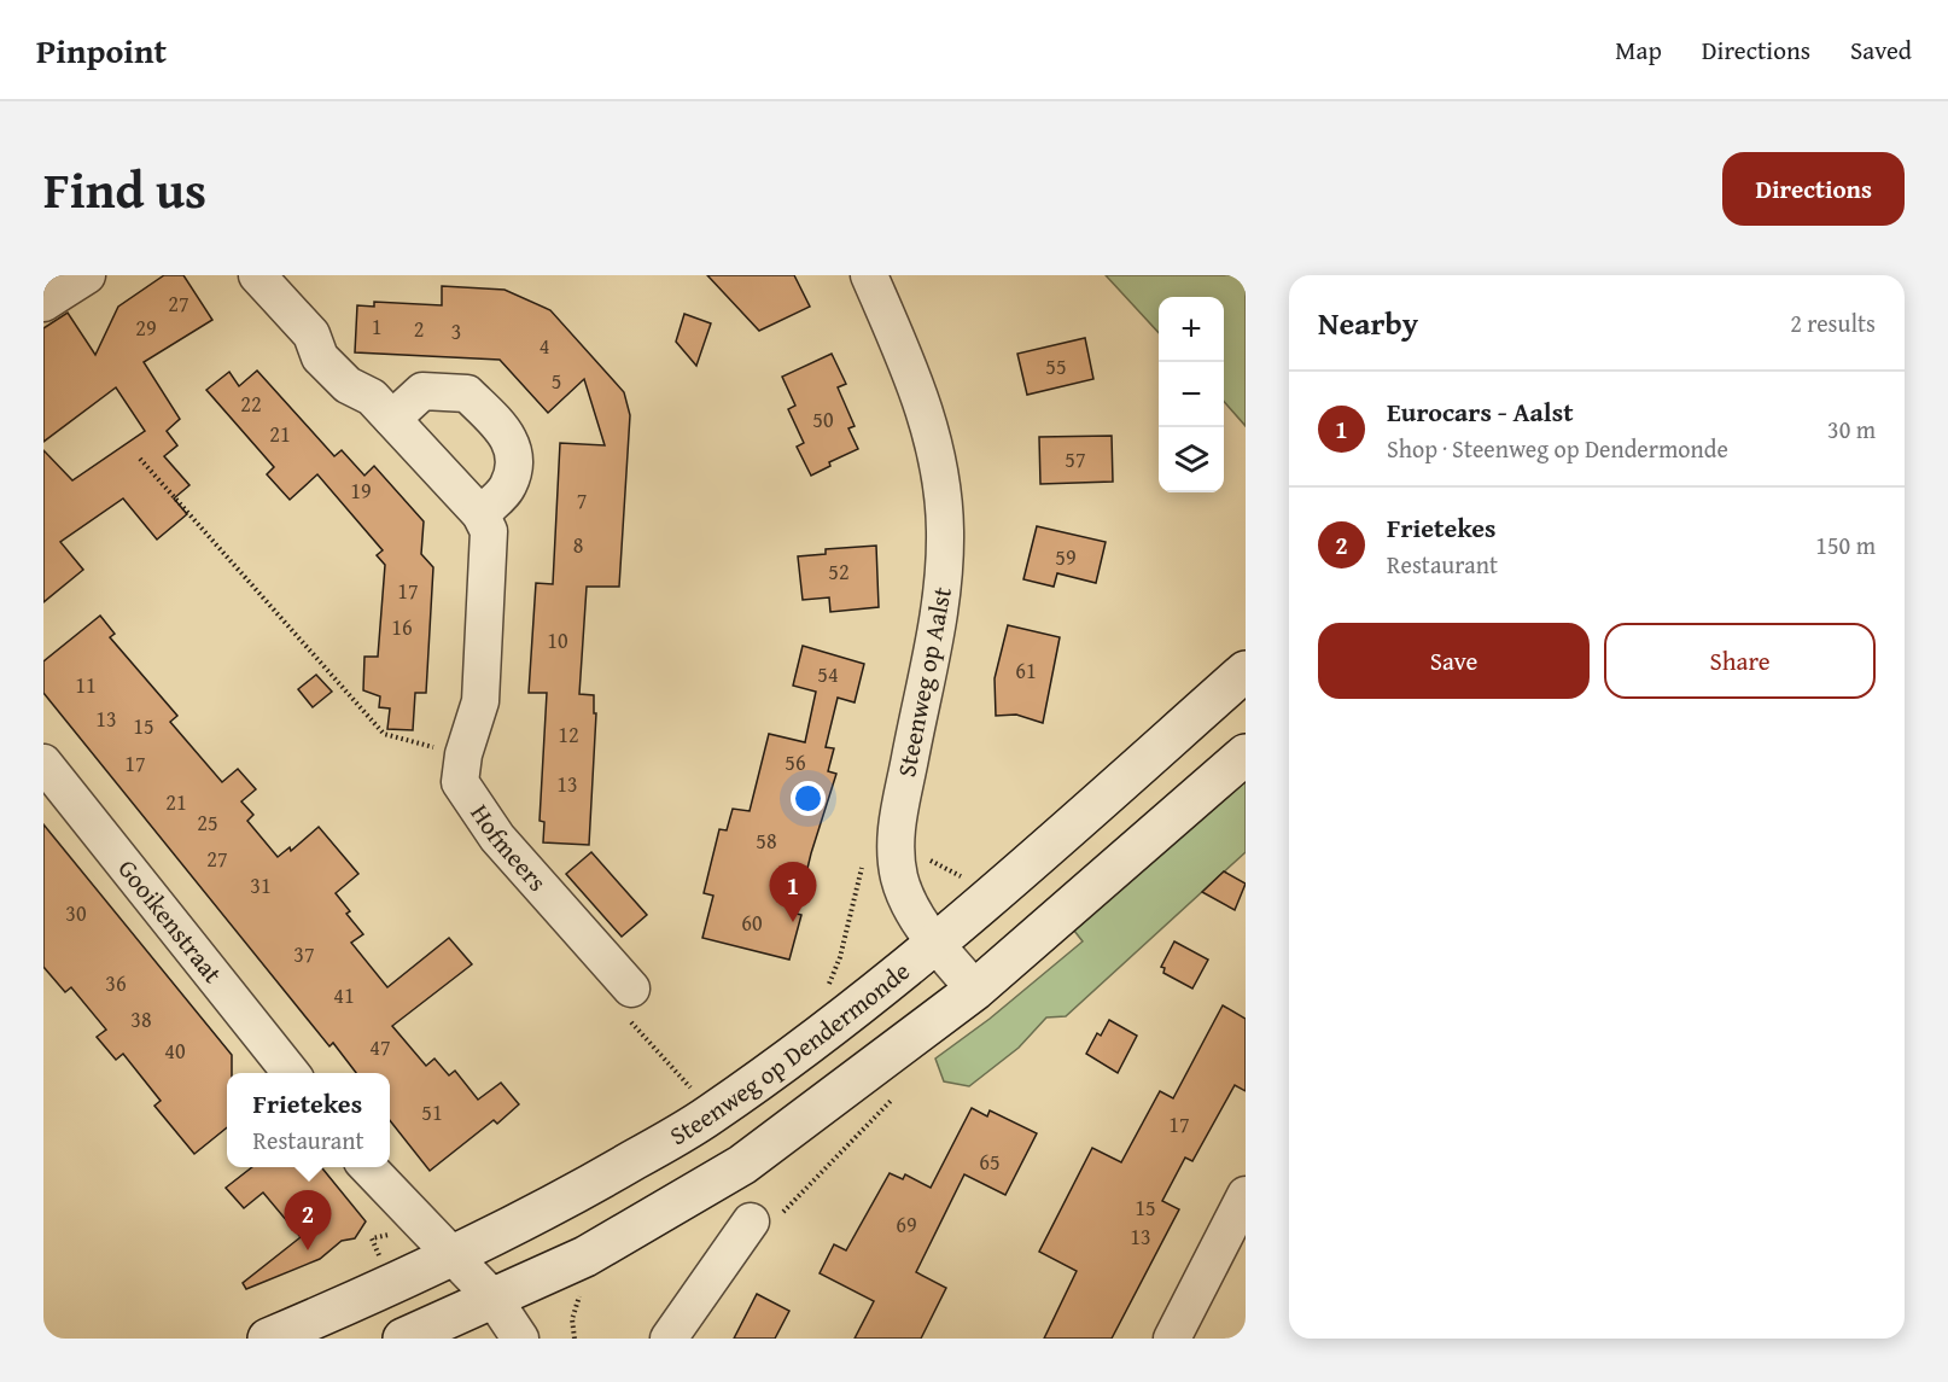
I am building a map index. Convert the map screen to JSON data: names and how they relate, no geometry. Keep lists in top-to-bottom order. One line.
{"streets":{"main road":["Steenweg op Dendermonde"],"street":["Steenweg op Aalst","Hofmeers","Gooikenstraat"]},"crossings":[["Steenweg op Aalst","Steenweg op Dendermonde"]],"house_numbers":["27","1","29","2","3","4","55","5","22","50","21","57","19","7","8","59","52","17","16","10","61","54","11","13","15","12","56","17","13","21","25","58","27","31","30","60","37","36","41","38","47","40","51","17","65","15","69","13"],"page":{"header":"Pinpoint","nav":["Map","Directions","Saved"],"title":"Find us","buttons":["Directions",["Save","Share"]],"heading":["Nearby","2 results"],"map_buttons":["+","−"],"list":[{"mark":"1","name":"Eurocars - Aalst","note":"Shop · Steenweg op Dendermonde","value":"30 m"},{"mark":"2","name":"Frietekes","note":"Restaurant","value":"150 m"}],"pins":["1","2"],"popup":["Frietekes","Restaurant"]}}
